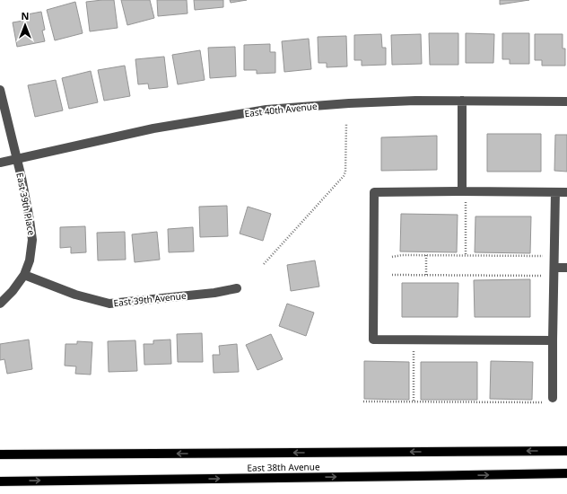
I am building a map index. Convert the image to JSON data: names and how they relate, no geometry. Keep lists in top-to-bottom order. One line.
{"streets":{"main road":["East 38th Avenue"],"street":["East 40th Avenue","East 39th Place","East 39th Avenue"]},"crossings":[["East 40th Avenue","East 39th Place"],["East 39th Place","East 39th Avenue"]],"north":"top"}
